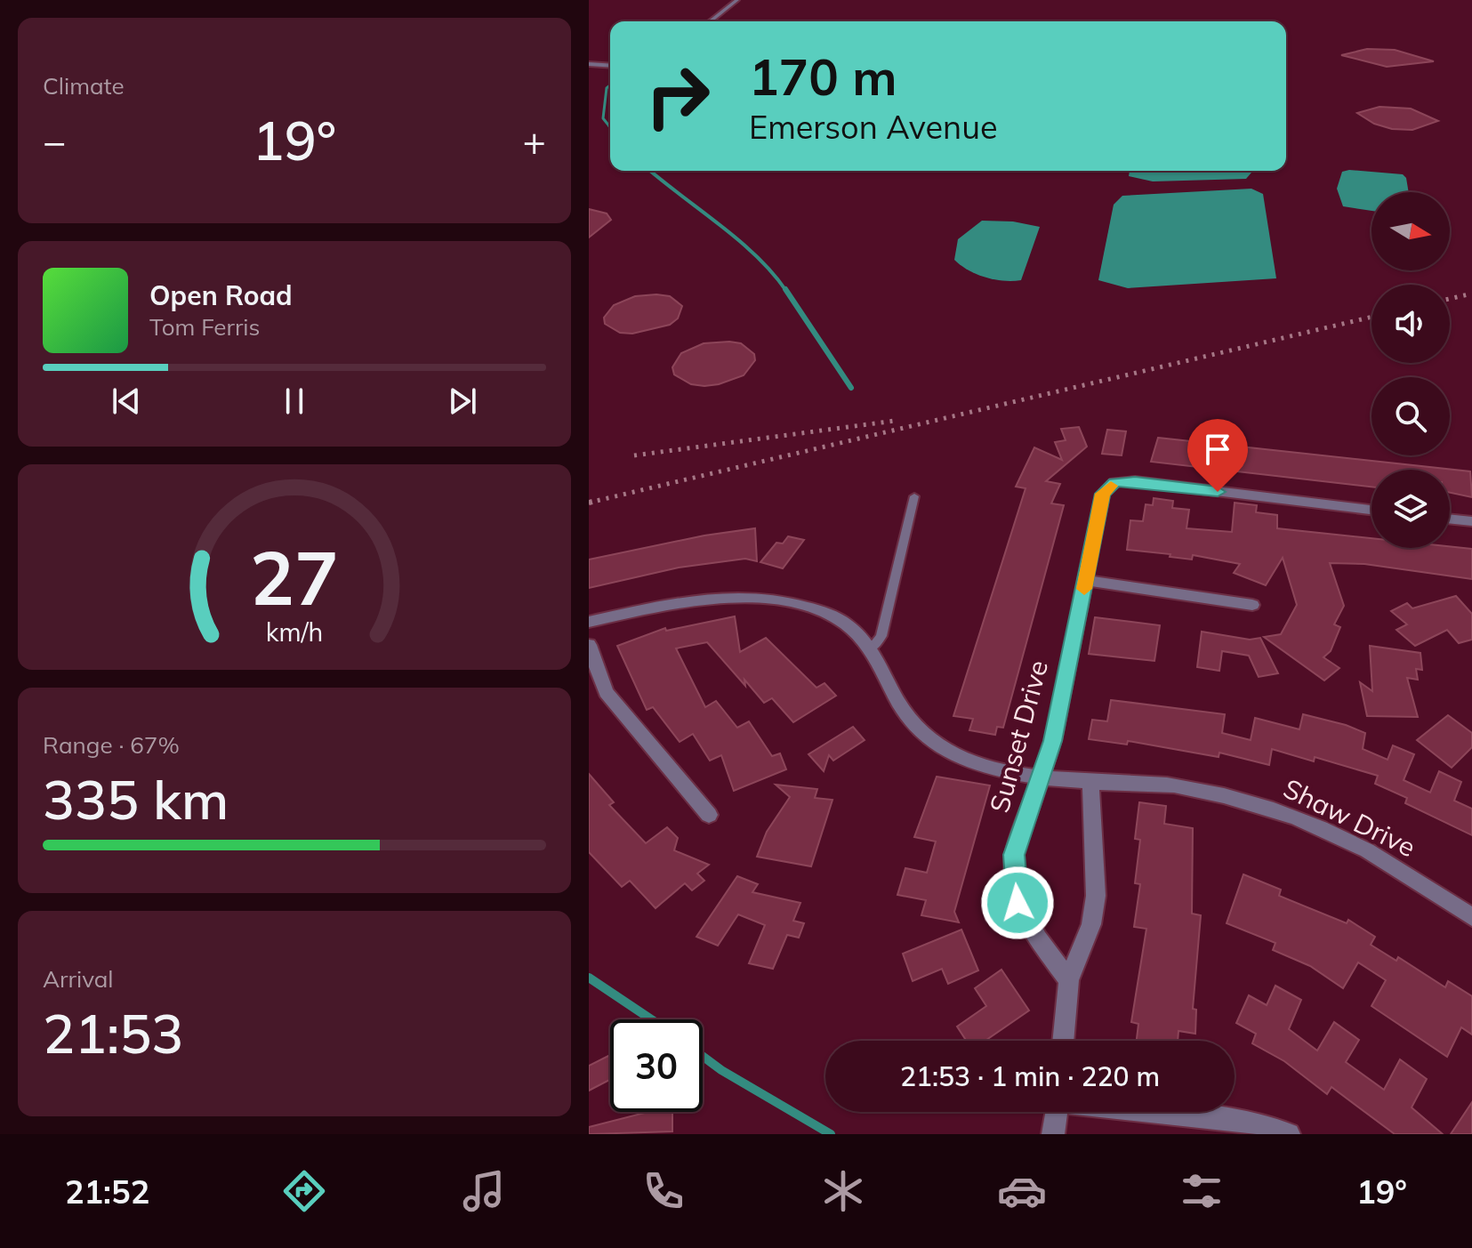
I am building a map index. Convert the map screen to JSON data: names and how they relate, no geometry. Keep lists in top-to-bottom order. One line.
{"streets":{"street":["Sunset Drive","Shaw Drive"]},"crossings":[["Sunset Drive","Shaw Drive"]],"north":"right","page":{"tile":["Climate",["Range · 67%","335 km"],["Arrival","21:53"]],"turn":["170 m","Emerson Avenue"],"heat":["−","19°","+"],"song":["Open Road","Tom Ferris"],"limit":"30","trip":"21:53 · 1 min · 220 m","tabs":["21:52","19°"],"gauge":["27","km/h"]}}
